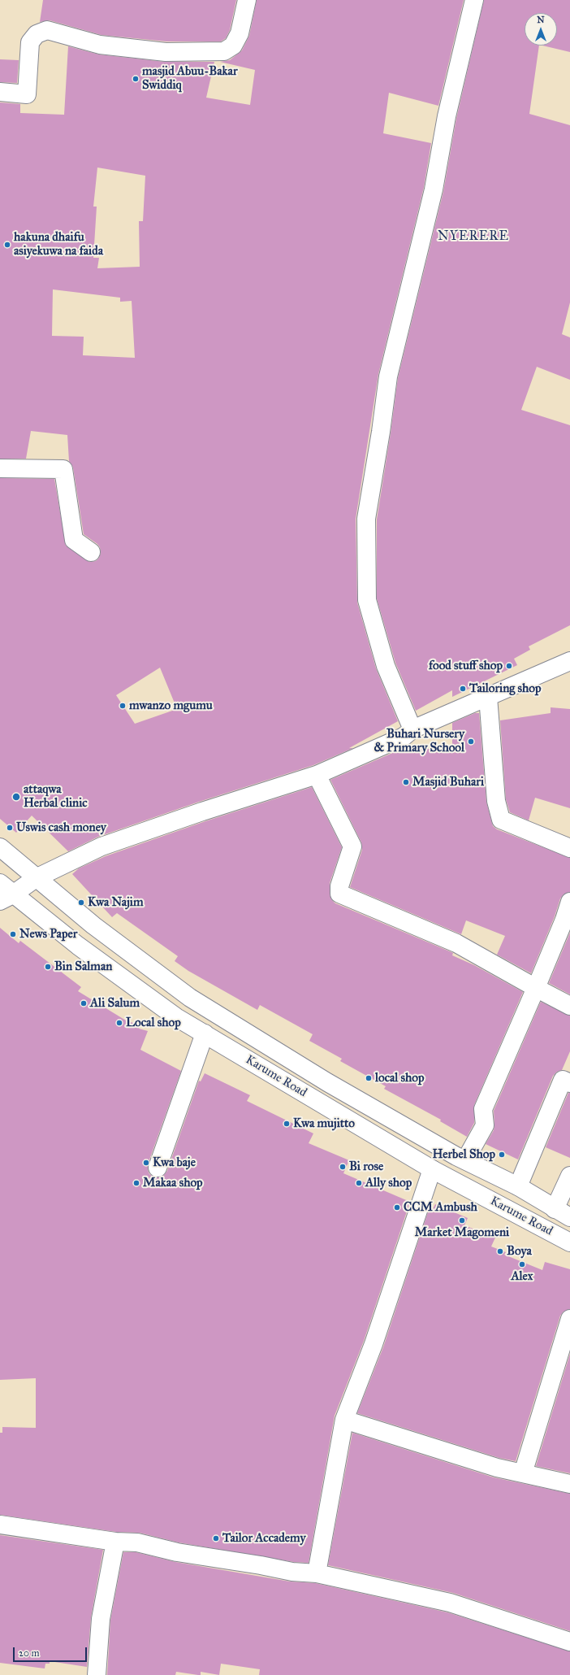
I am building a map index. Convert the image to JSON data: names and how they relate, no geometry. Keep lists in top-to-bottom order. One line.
{"streets":{"street":["Karume Road"]},"districts":["NYERERE"],"places":["masjid Abuu-Bakar Swiddiq","hakuna dhaifu asiyekuwa na faida","food stuff shop","Tailoring shop","mwanzo mgumu","Buhari Nursery & Primary School","Masjid Buhari","attaqwa Herbal clinic","Uswis cash money","Kwa Najim","News Paper","Bin Salman","Ali Salum","Local shop","local shop","Kwa mujitto","Herbel Shop","Kwa baje","Bi rose","Makaa shop","Ally shop","CCM Ambush","Market Magomeni","Boya","Alex","Tailor Accademy"],"scale_bar":"20 m","north":"top"}
